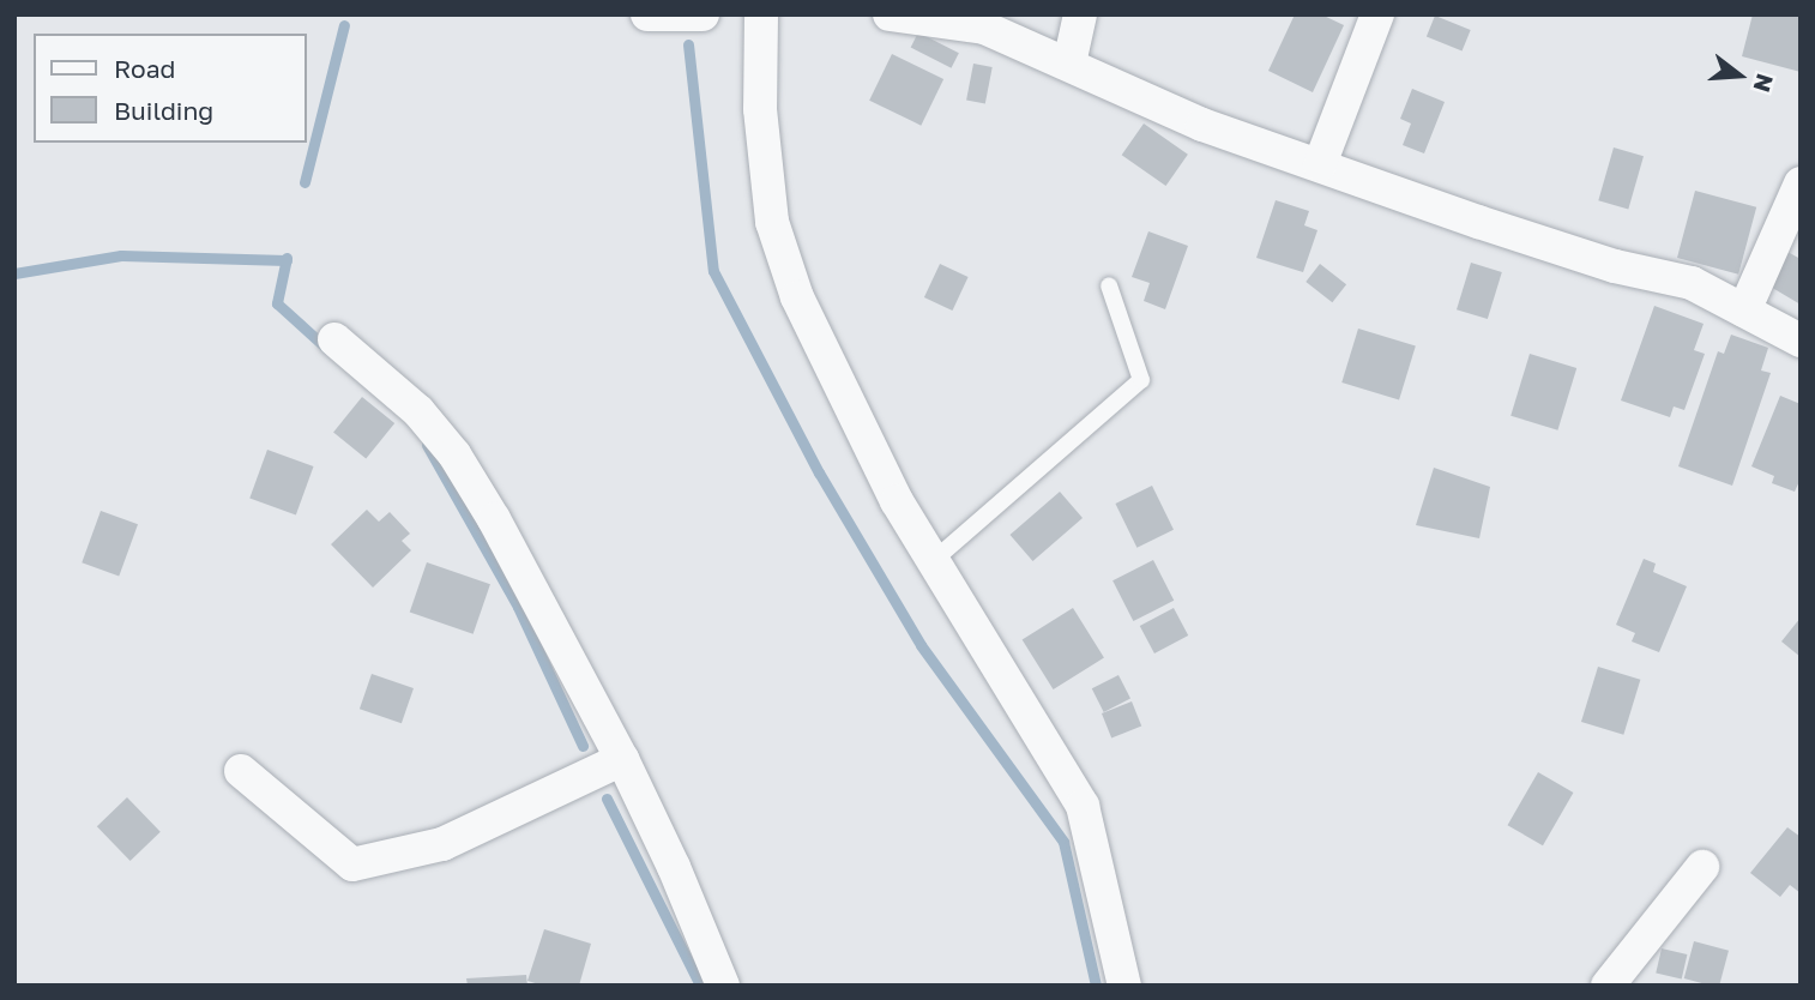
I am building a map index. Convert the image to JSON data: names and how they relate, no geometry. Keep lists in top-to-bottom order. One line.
{"legend":["Road","Building"],"north":"right"}
